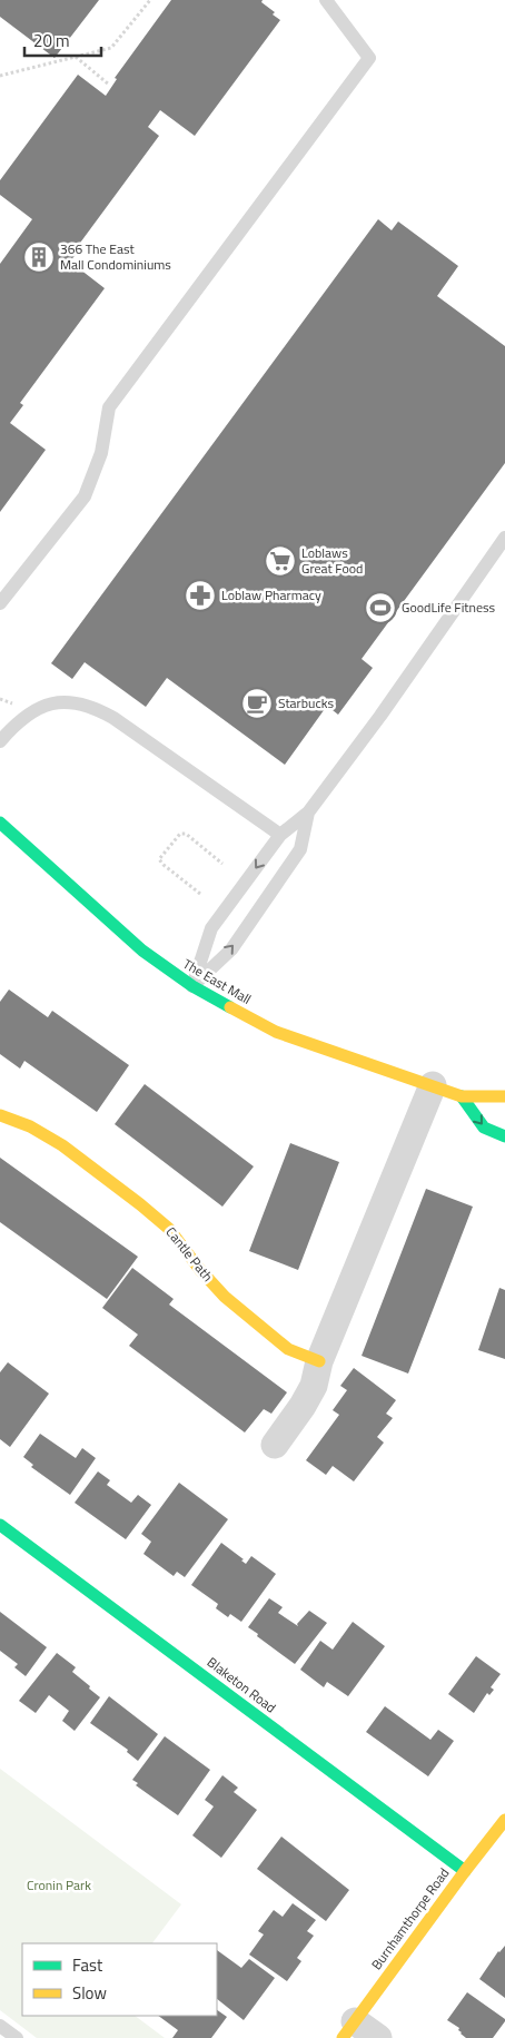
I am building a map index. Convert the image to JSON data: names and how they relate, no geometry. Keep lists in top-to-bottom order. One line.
{"streets":{"street":["The East Mall","Cantle Path","Blaketon Road","Burnhamthorpe Road"]},"crossings":[["Blaketon Road","Burnhamthorpe Road"]],"parks":["Cronin Park"],"places":{"building":["366 The East Mall Condominiums"],"supermarket":["Loblaws Great Food"],"pharmacy":["Loblaw Pharmacy"],"sports":["GoodLife Fitness"],"cafe":["Starbucks"]},"legend":["Fast","Slow"],"scale_bar":"20 m"}
